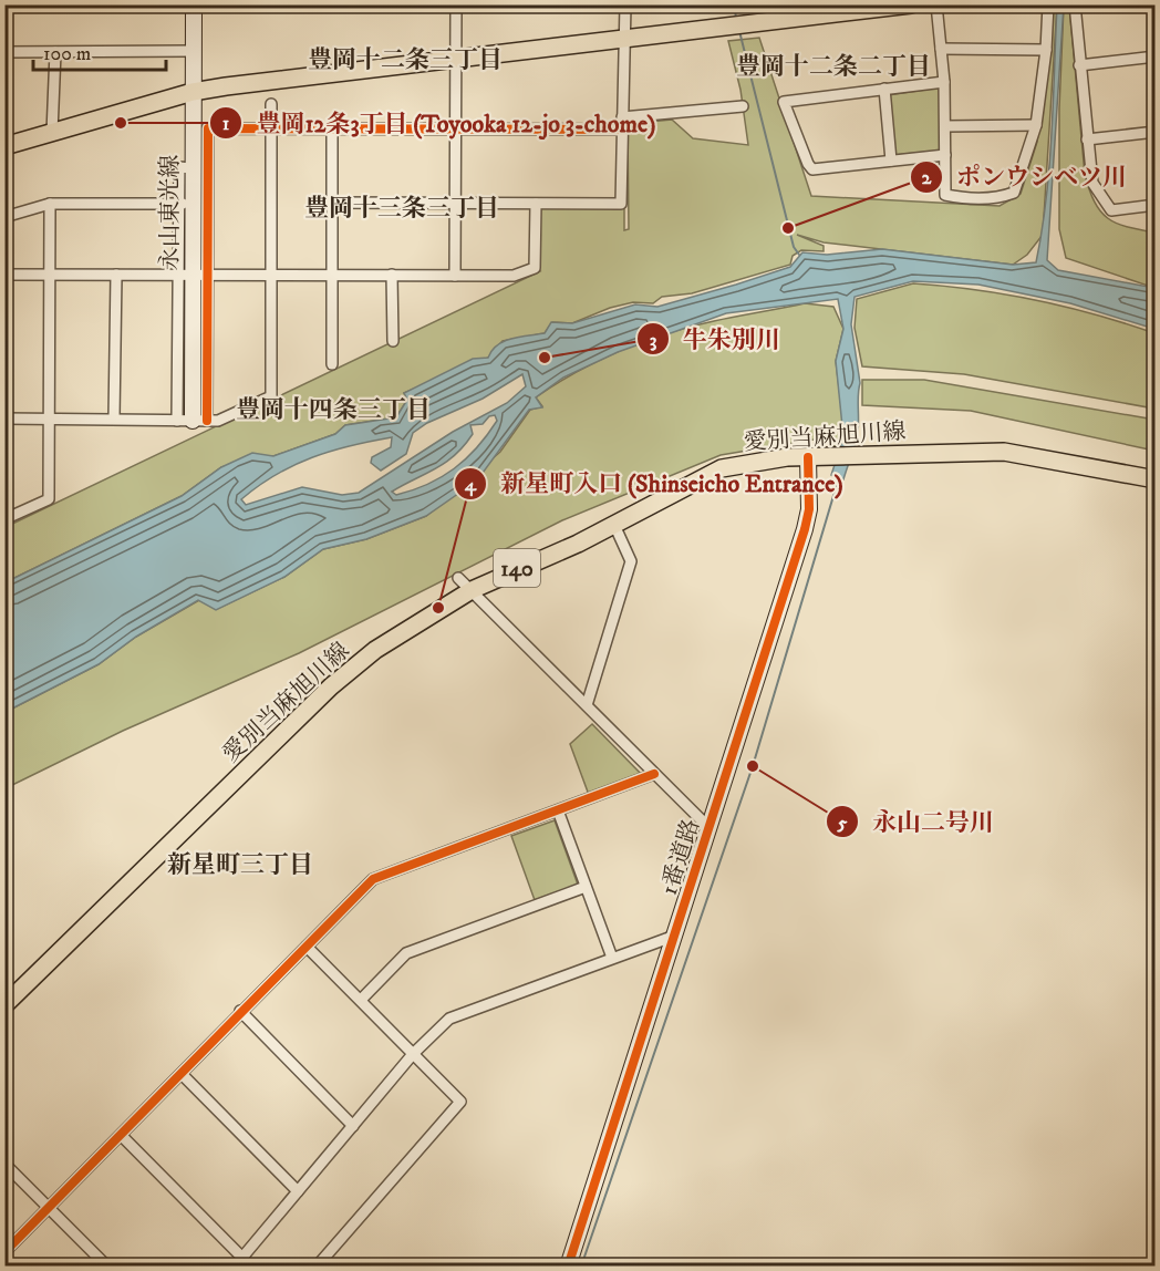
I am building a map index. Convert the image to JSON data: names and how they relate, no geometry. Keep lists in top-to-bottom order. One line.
{"streets":{"main road":["愛別当麻旭川線","140"],"street":["永山東光線","1番道路"]},"crossings":[["愛別当麻旭川線","1番道路"]],"districts":["豊岡十二条三丁目","豊岡十二条二丁目","豊岡十三条三丁目","豊岡十四条三丁目","新星町三丁目"],"places":["豊岡12条3丁目 (Toyooka 12-jo 3-chome)","ポンウシベツ川","牛朱別川","新星町入口 (Shinseicho Entrance)","永山二号川"],"scale_bar":"100 m"}
